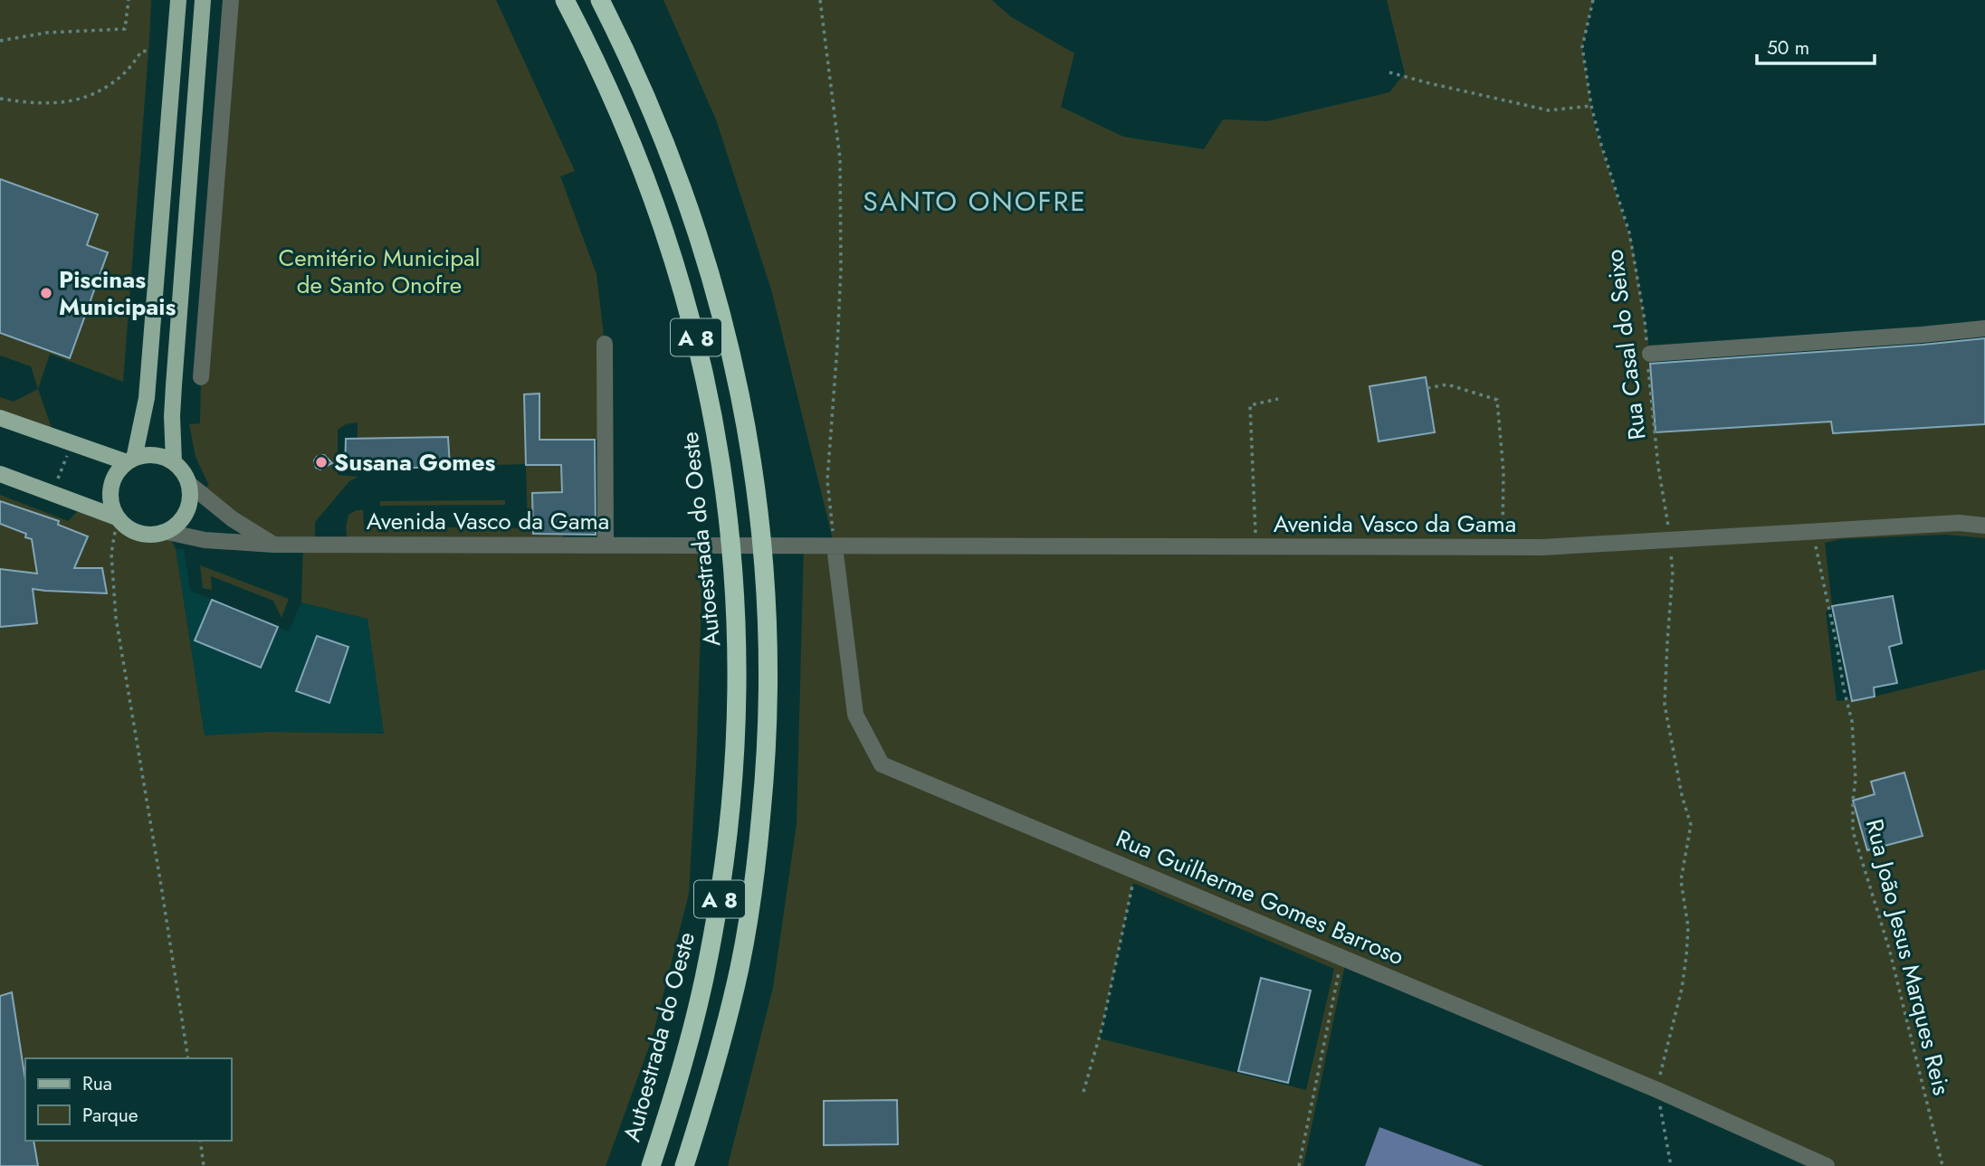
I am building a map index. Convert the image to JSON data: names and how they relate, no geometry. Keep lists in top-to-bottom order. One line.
{"streets":{"highway":["A 8","Autoestrada do Oeste"],"street":["Avenida Vasco da Gama","Rua Guilherme Gomes Barroso"],"path":["Rua Casal do Seixo","Rua João Jesus Marques Reis"]},"crossings":[["Rua Casal do Seixo","Avenida Vasco da Gama"],["Rua Casal do Seixo","Rua Guilherme Gomes Barroso"],["Avenida Vasco da Gama","Rua Guilherme Gomes Barroso"],["Avenida Vasco da Gama","Rua João Jesus Marques Reis"]],"districts":["SANTO ONOFRE"],"parks":["Cemitério Municipal de Santo Onofre"],"places":["Piscinas Municipais","Susana Gomes"],"legend":["Rua","Parque"],"scale_bar":"50 m"}
